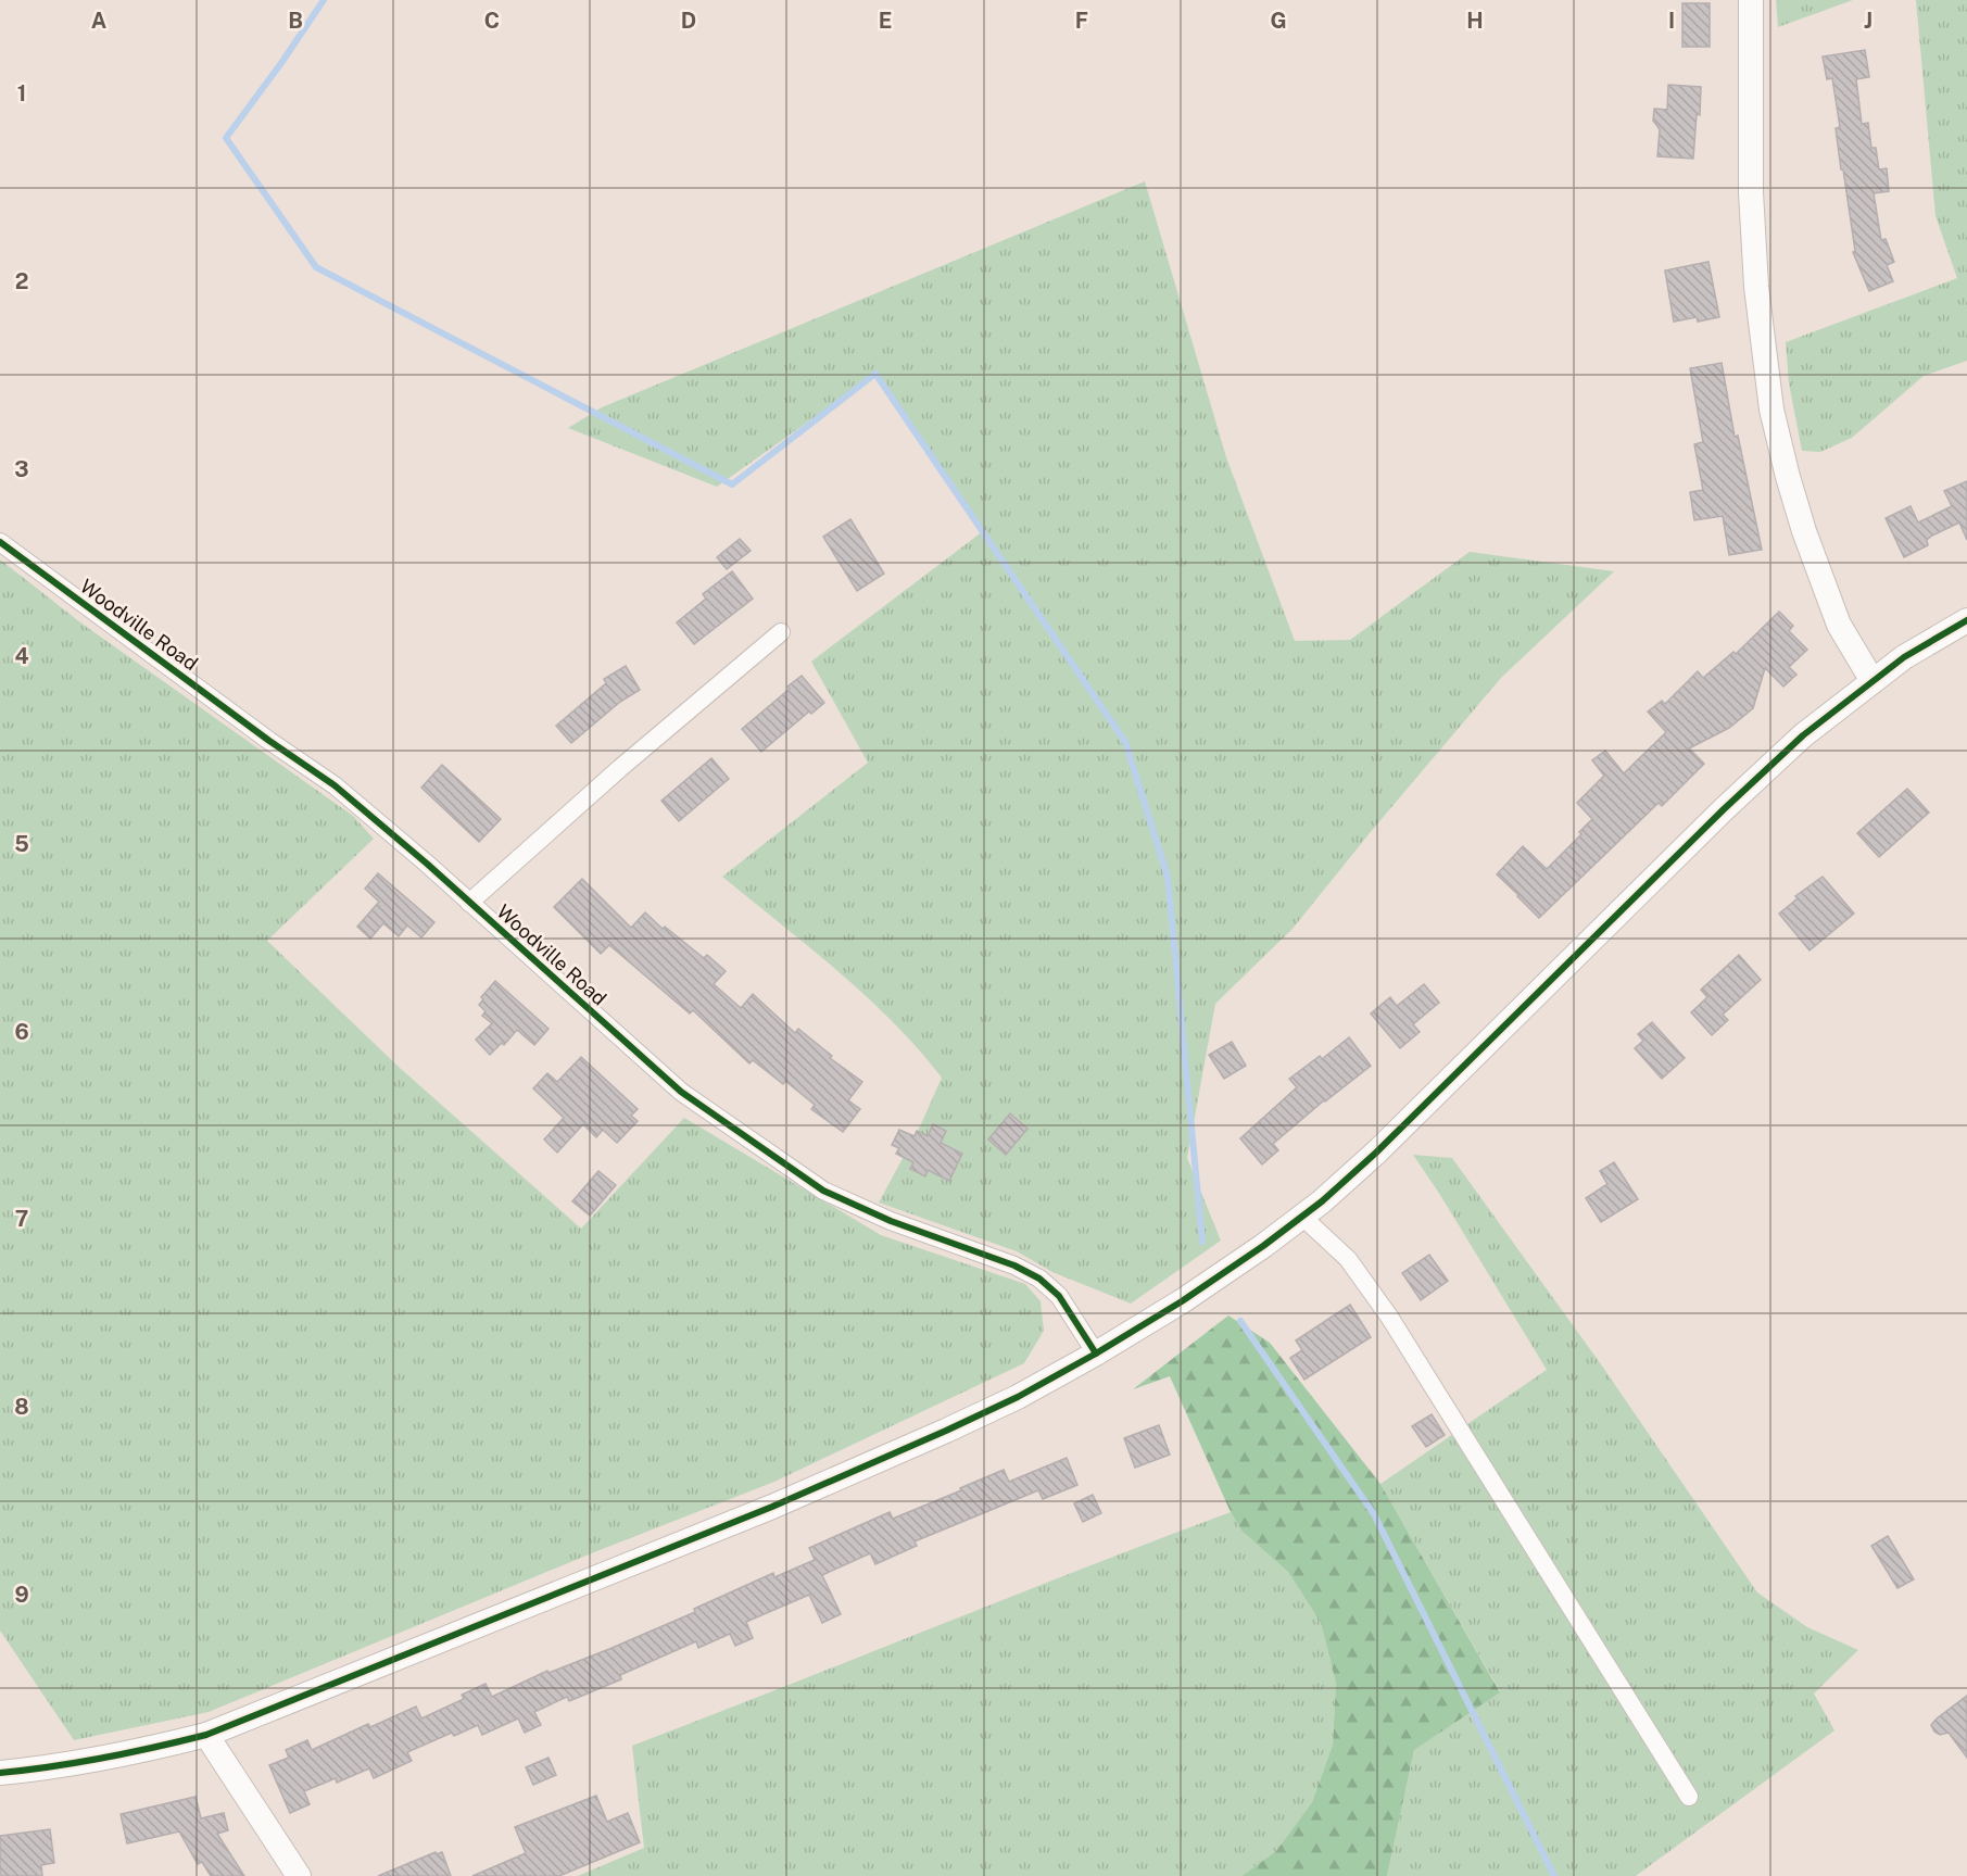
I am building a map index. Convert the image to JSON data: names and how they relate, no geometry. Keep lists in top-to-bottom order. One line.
{"streets":{"street":["Woodville Road"]},"grid":{"columns":["A","B","C","D","E","F","G","H","I","J"],"rows":["1","2","3","4","5","6","7","8","9"]}}
